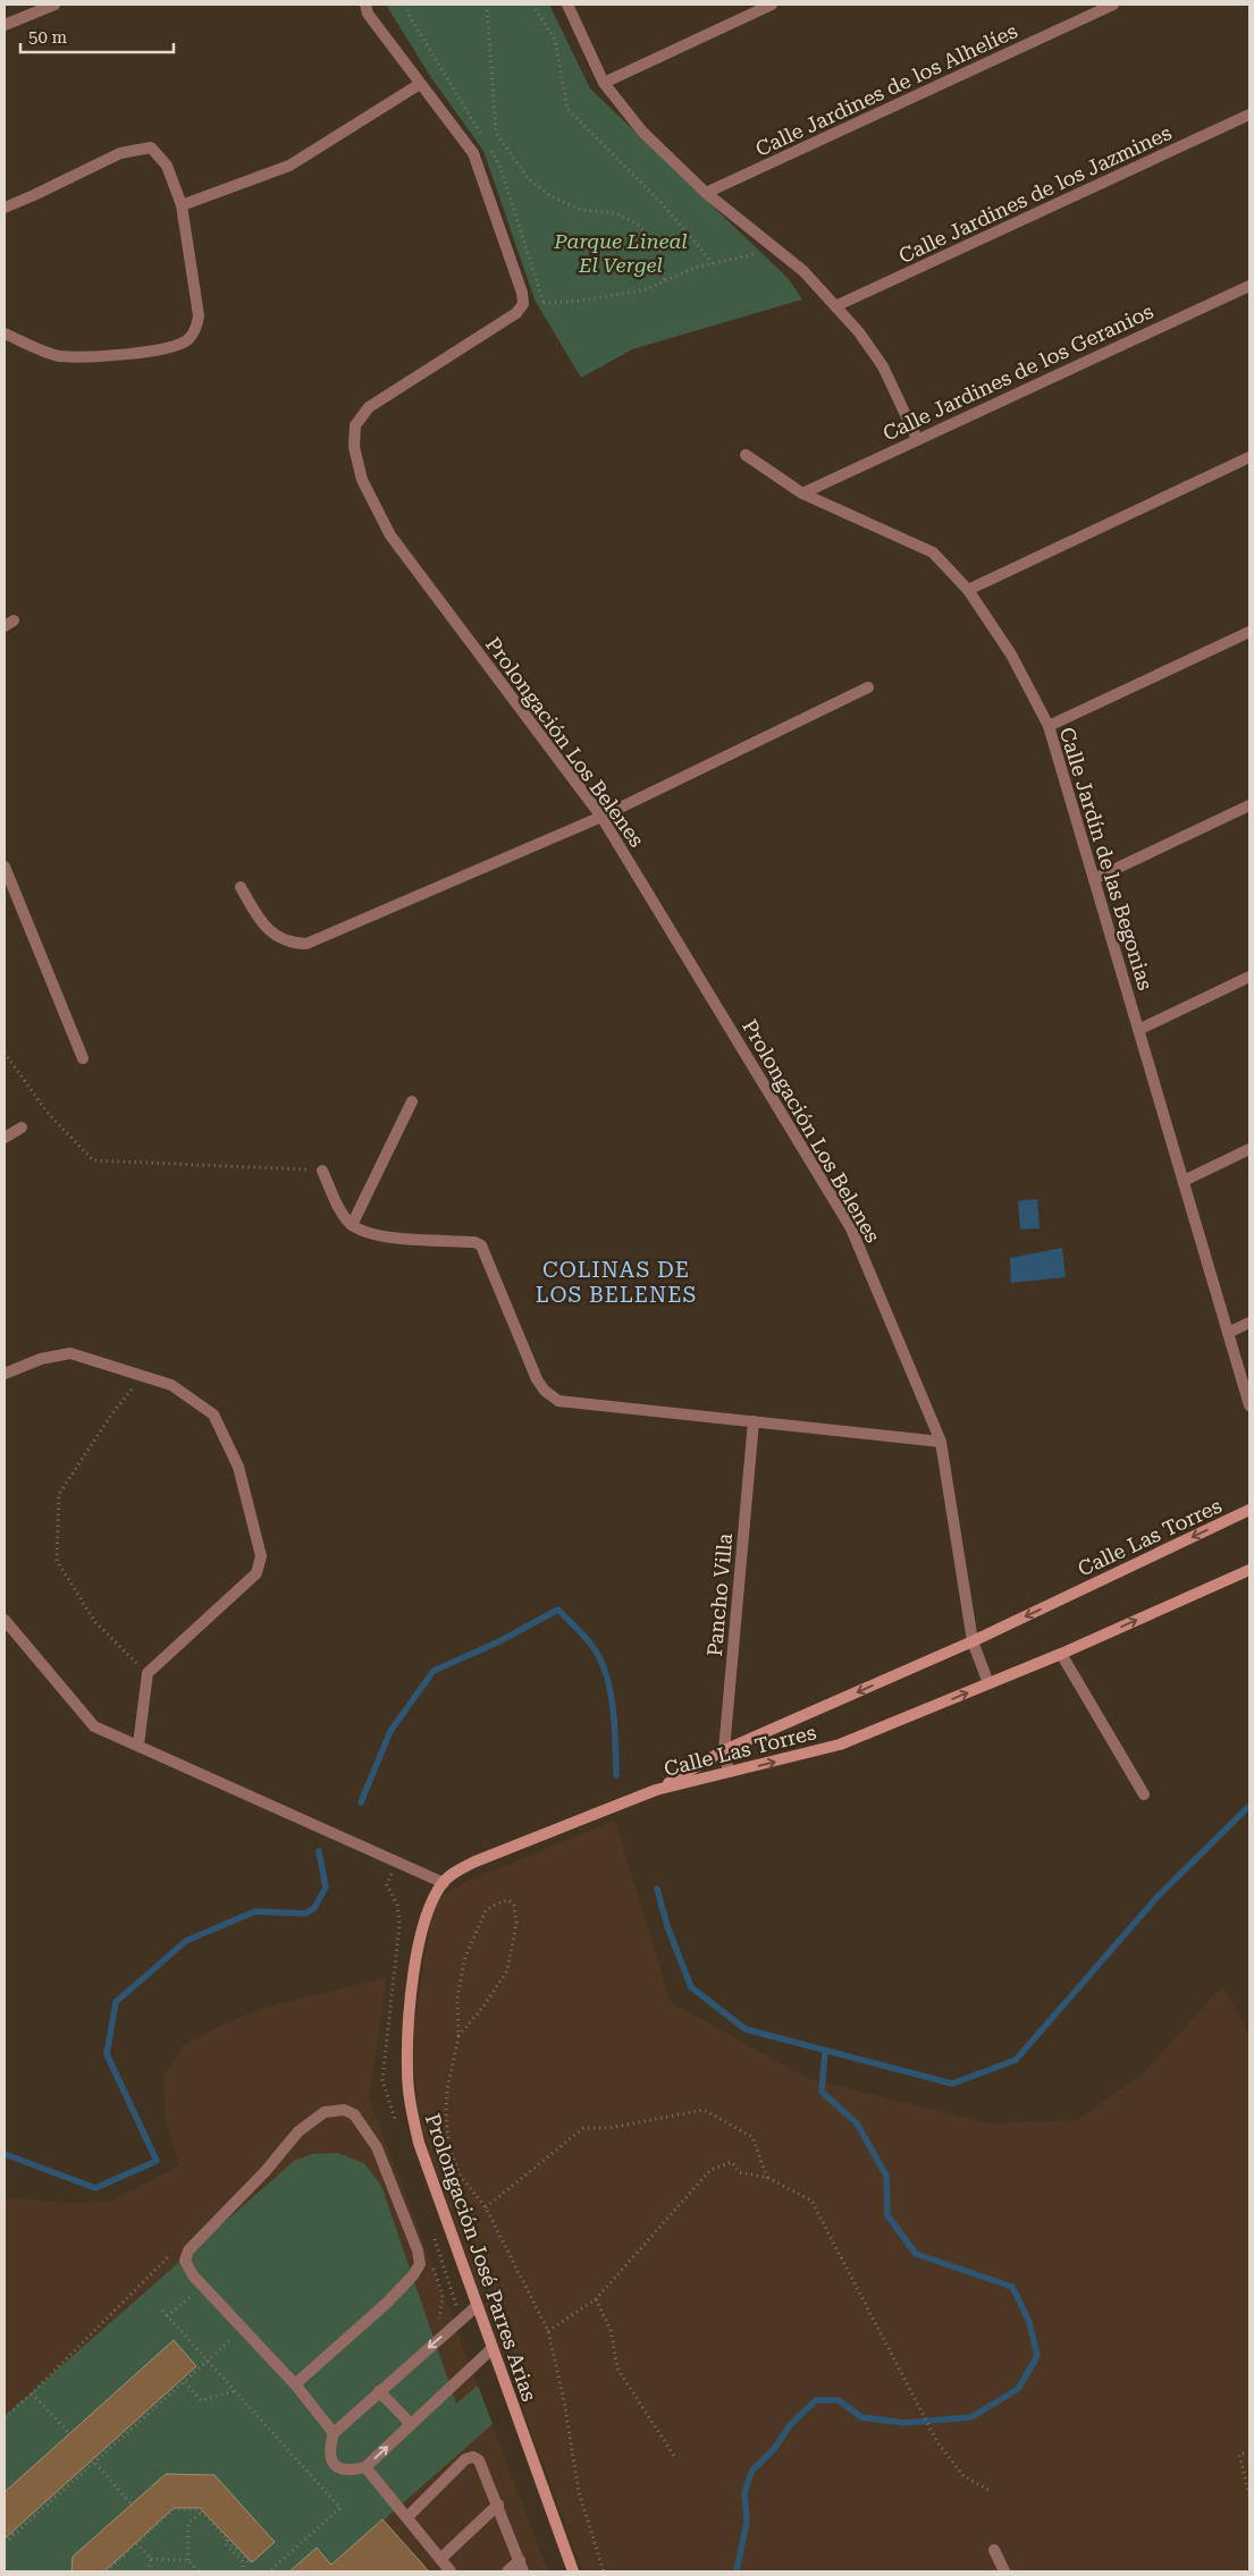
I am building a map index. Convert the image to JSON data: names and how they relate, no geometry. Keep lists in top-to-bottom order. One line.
{"streets":{"main road":["Calle Las Torres","Prolongación José Parres Arias"],"street":["Calle Jardines de los Alhelíes","Calle Jardines de los Jazmines","Calle Jardines de los Geranios","Prolongación Los Belenes","Calle Jardín de las Begonias","Pancho Villa"]},"crossings":[["Calle Jardines de los Geranios","Calle Jardín de las Begonias"],["Prolongación Los Belenes","Calle Las Torres"],["Calle Las Torres","Pancho Villa"]],"districts":["COLINAS DE LOS BELENES"],"parks":["Parque Lineal El Vergel"],"scale_bar":"50 m"}
